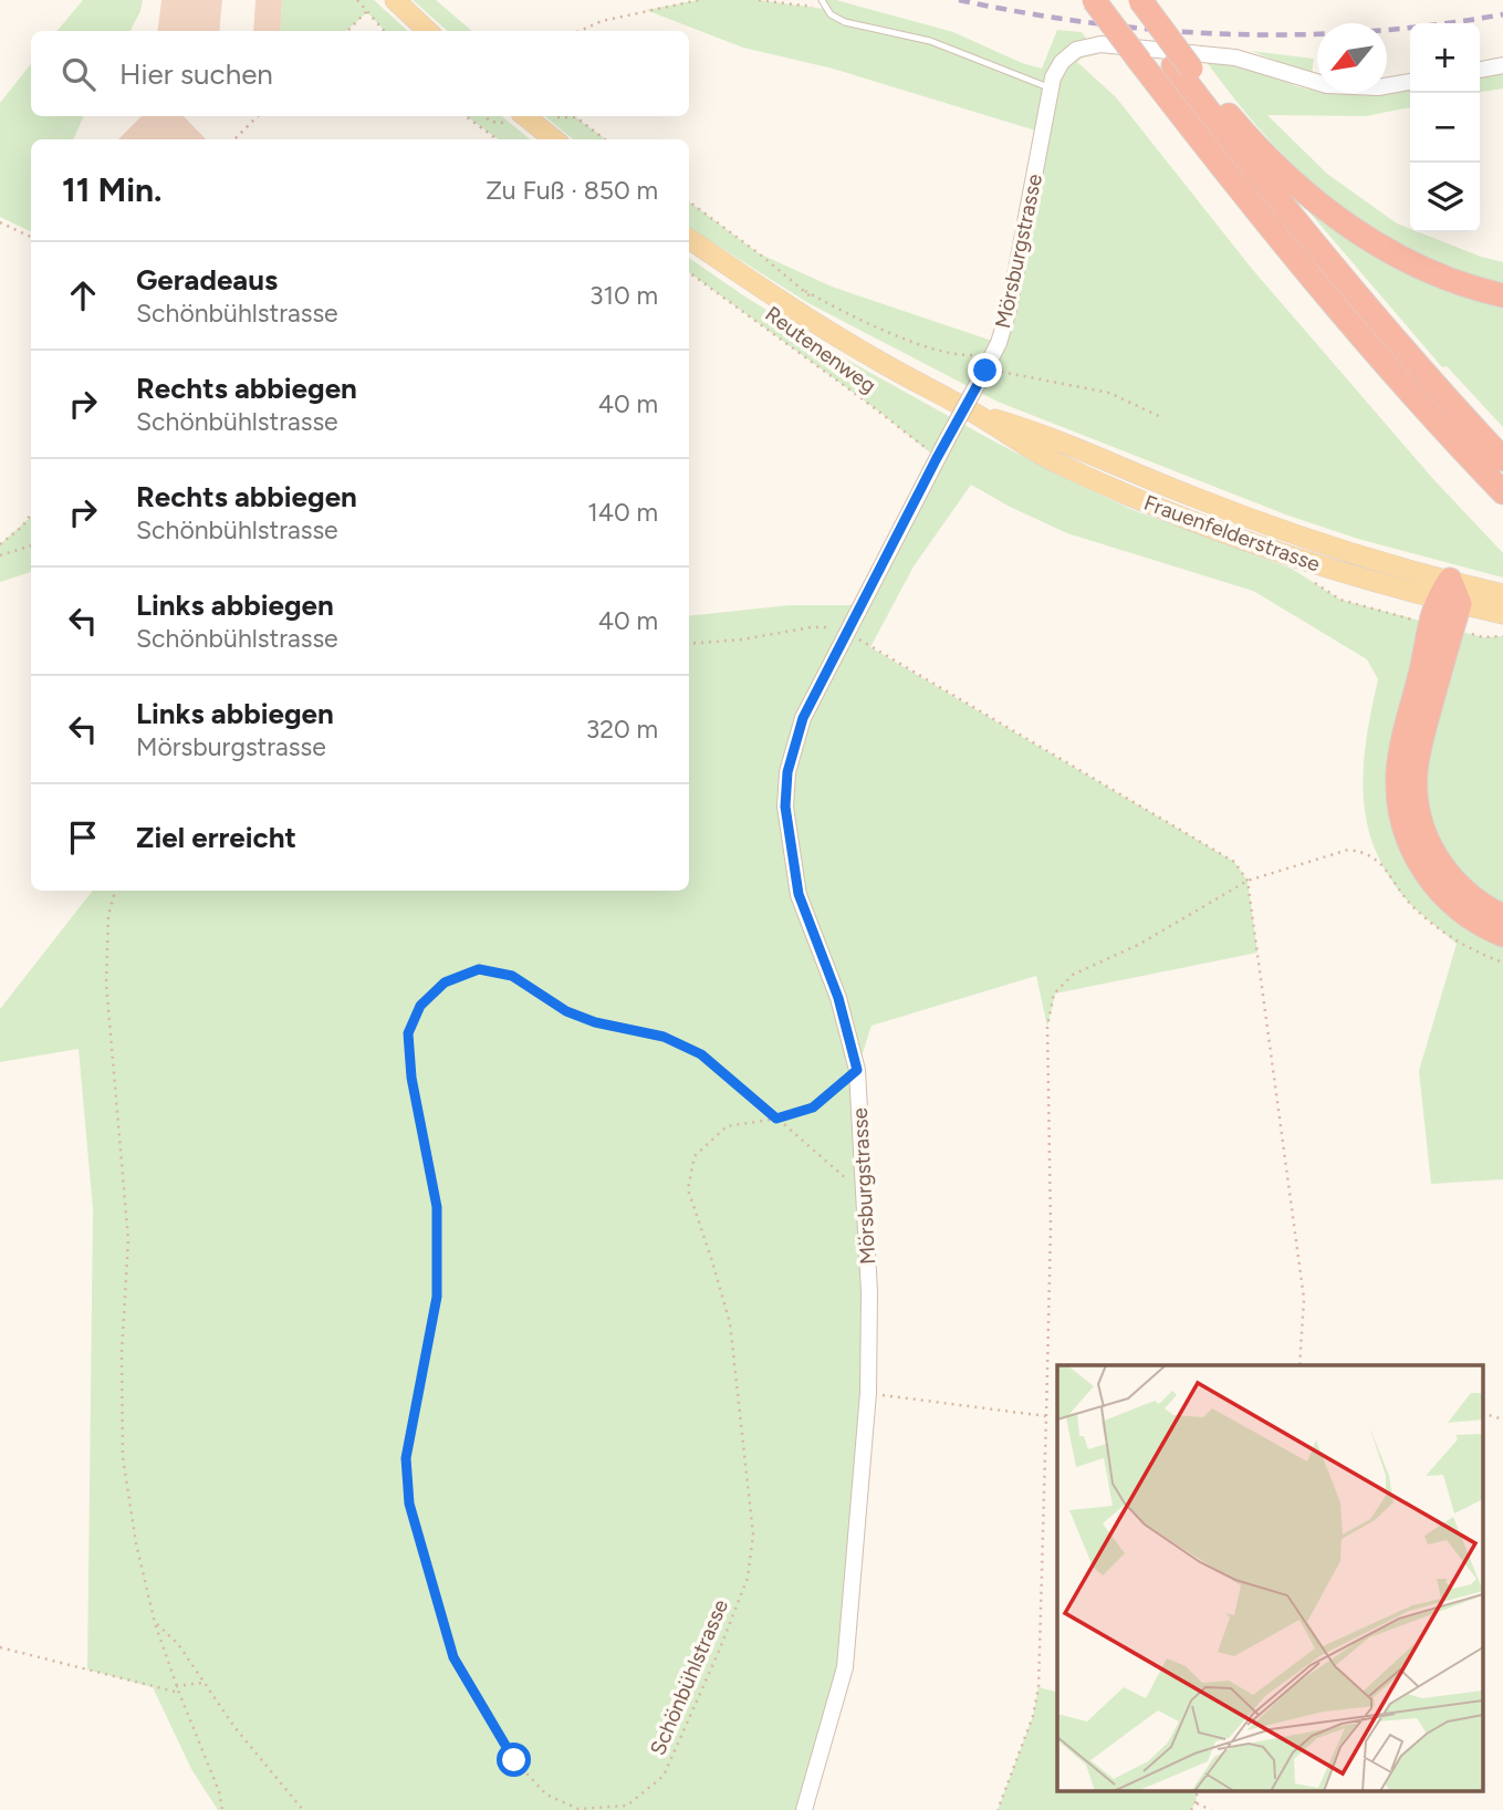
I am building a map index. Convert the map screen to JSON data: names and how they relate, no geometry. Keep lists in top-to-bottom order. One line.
{"streets":{"main road":["Frauenfelderstrasse"],"street":["Mörsburgstrasse"],"path":["Reutenenweg","Schönbühlstrasse"]},"crossings":[["Mörsburgstrasse","Reutenenweg"],["Mörsburgstrasse","Schönbühlstrasse"]],"north":"bottom left","page":{"map_buttons":["+","−"],"search":"Hier suchen","heading":["11 Min.","Zu Fuß · 850 m"],"list":[["Geradeaus","Schönbühlstrasse","310 m"],["Rechts abbiegen","Schönbühlstrasse","40 m"],["Rechts abbiegen","Schönbühlstrasse","140 m"],["Links abbiegen","Schönbühlstrasse","40 m"],["Links abbiegen","Mörsburgstrasse","320 m"],"Ziel erreicht"]}}
